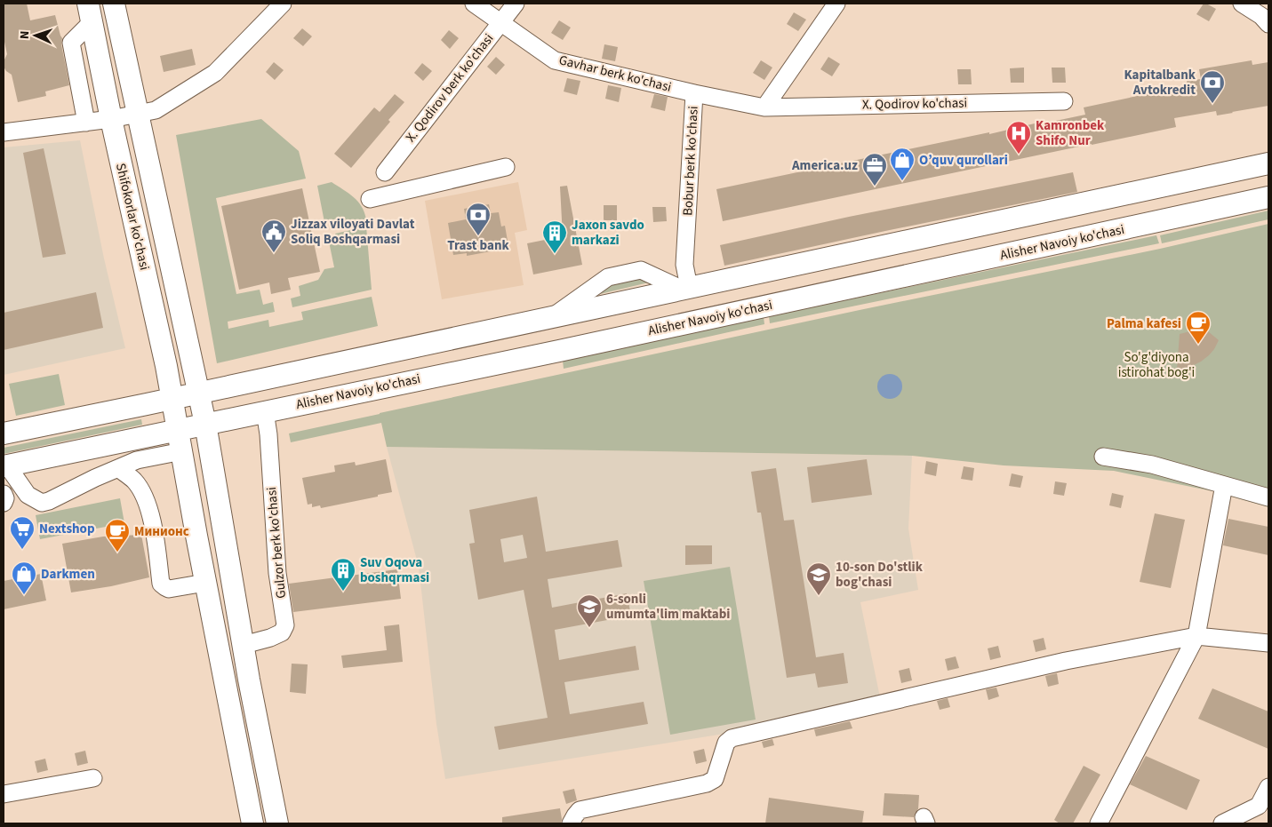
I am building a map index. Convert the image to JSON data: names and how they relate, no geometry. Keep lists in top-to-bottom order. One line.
{"streets":{"main road":["Shifokorlar ko'chasi","Alisher Navoiy ko'chasi"],"street":["Gavhar berk ko'chasi","X. Qodirov berk ko'chasi","X. Qodirov ko'chasi","Bobur berk ko'chasi","Gulzor berk ko'chasi"]},"crossings":[["Gavhar berk ko'chasi","X. Qodirov berk ko'chasi"],["Gavhar berk ko'chasi","Bobur berk ko'chasi"],["X. Qodirov ko'chasi","Bobur berk ko'chasi"],["Shifokorlar ko'chasi","Alisher Navoiy ko'chasi"],["Shifokorlar ko'chasi","Gulzor berk ko'chasi"],["Alisher Navoiy ko'chasi","Gulzor berk ko'chasi"]],"parks":["So'g'diyona istirohat bog'i"],"places":{"bank":["Kapitalbank Avtokredit","Trast bank"],"hospital":["Kamronbek Shifo Nur"],"shop":["O’quv qurollari","Darkmen"],"office":["America.uz"],"public building":["Jizzax viloyati Davlat Soliq Boshqarmasi"],"building":["Jaxon savdo markazi","Suv Oqova boshqrmasi"],"cafe":["Palma kafesi","Минионс"],"supermarket":["Nextshop"],"school or university":["10-son Do'stlik bog'chasi","6-sonli umumta'lim maktabi"]},"north":"left"}
